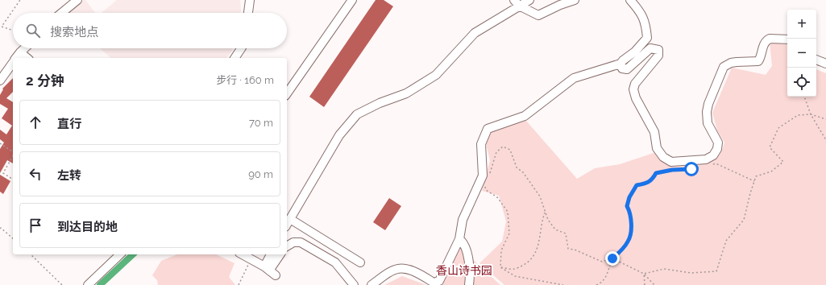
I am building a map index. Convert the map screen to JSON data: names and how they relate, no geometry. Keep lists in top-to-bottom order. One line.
{"parks":["香山诗书园"],"page":{"map_buttons":["+","−"],"search":"搜索地点","heading":["2 分钟","步行 · 160 m"],"list":[["直行","70 m"],["左转","90 m"],"到达目的地"]}}
